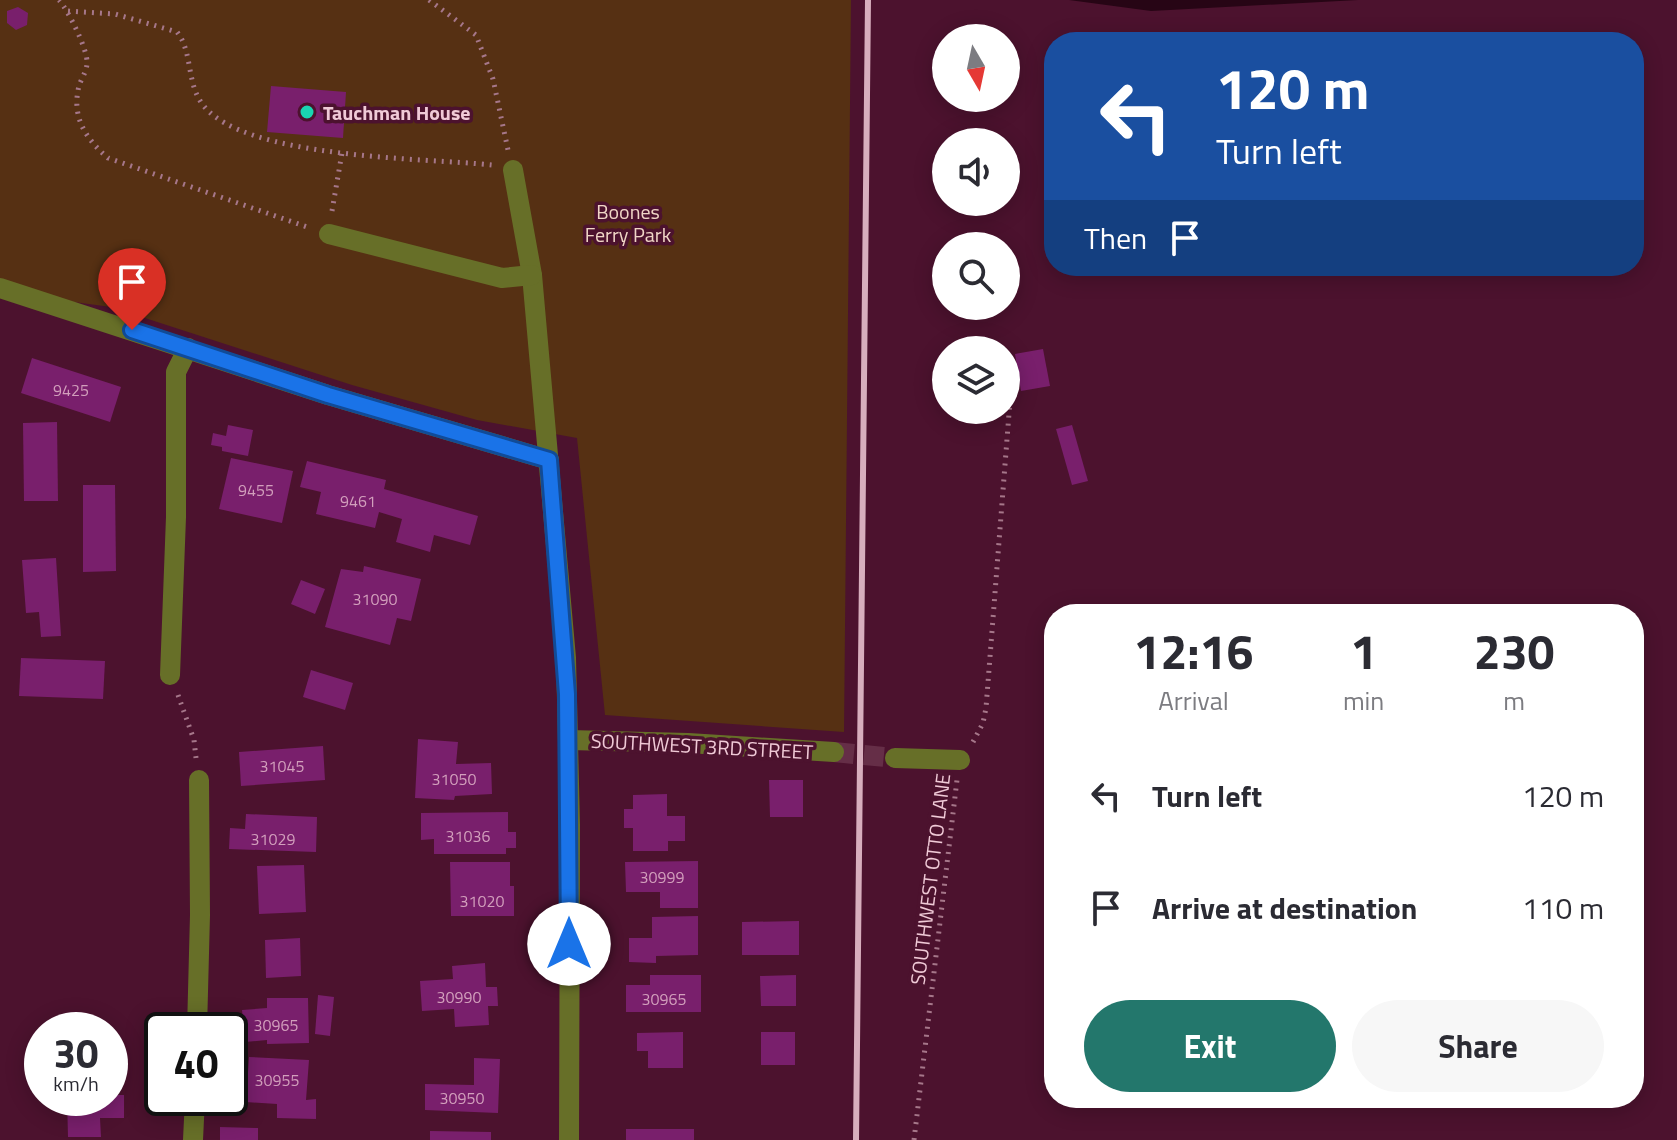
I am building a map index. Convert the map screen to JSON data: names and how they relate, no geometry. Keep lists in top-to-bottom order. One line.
{"streets":{"street":["SOUTHWEST 3RD STREET"],"path":["SOUTHWEST OTTO LANE"]},"parks":["Boones Ferry Park"],"places":["Tauchman House"],"house_numbers":["9425","9455","9461","31090","31045","31050","31036","31029","30999","31020","30990","30965","30965","30955","30950"],"north":"bottom","page":{"turn":["120 m","Turn left"],"then":"Then","eta":["12:16","Arrival","1","min","230","m"],"list":[{"name":"Turn left","value":"120 m"},{"name":"Arrive at destination","value":"110 m"}],"buttons":["Exit","Share"],"speed":"30 km/h","limit":"40"}}
